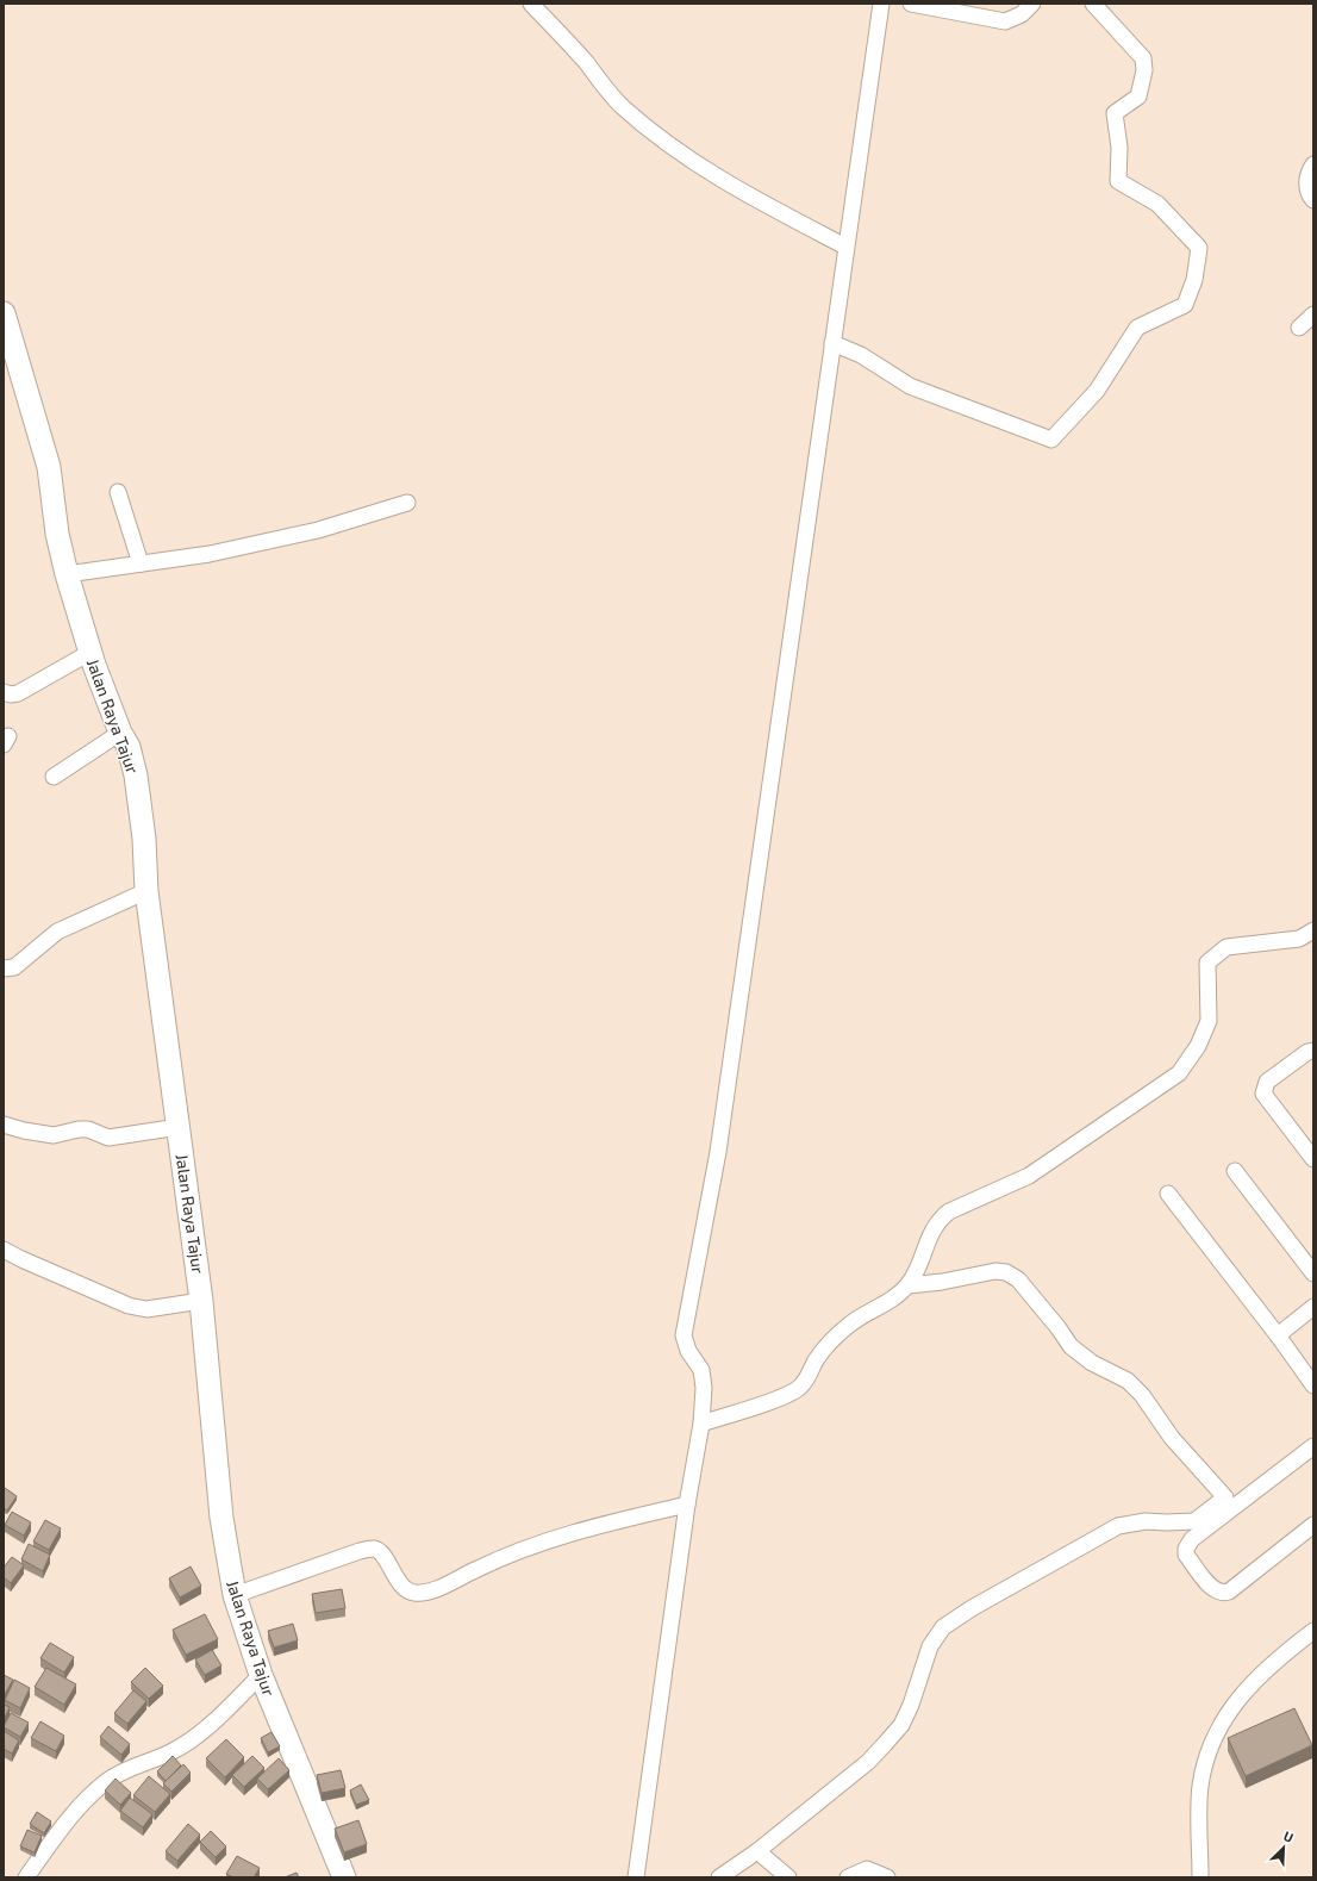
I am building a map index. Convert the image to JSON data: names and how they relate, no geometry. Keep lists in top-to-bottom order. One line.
{"streets":{"main road":["Jalan Raya Tajur"]},"north":"top right"}
